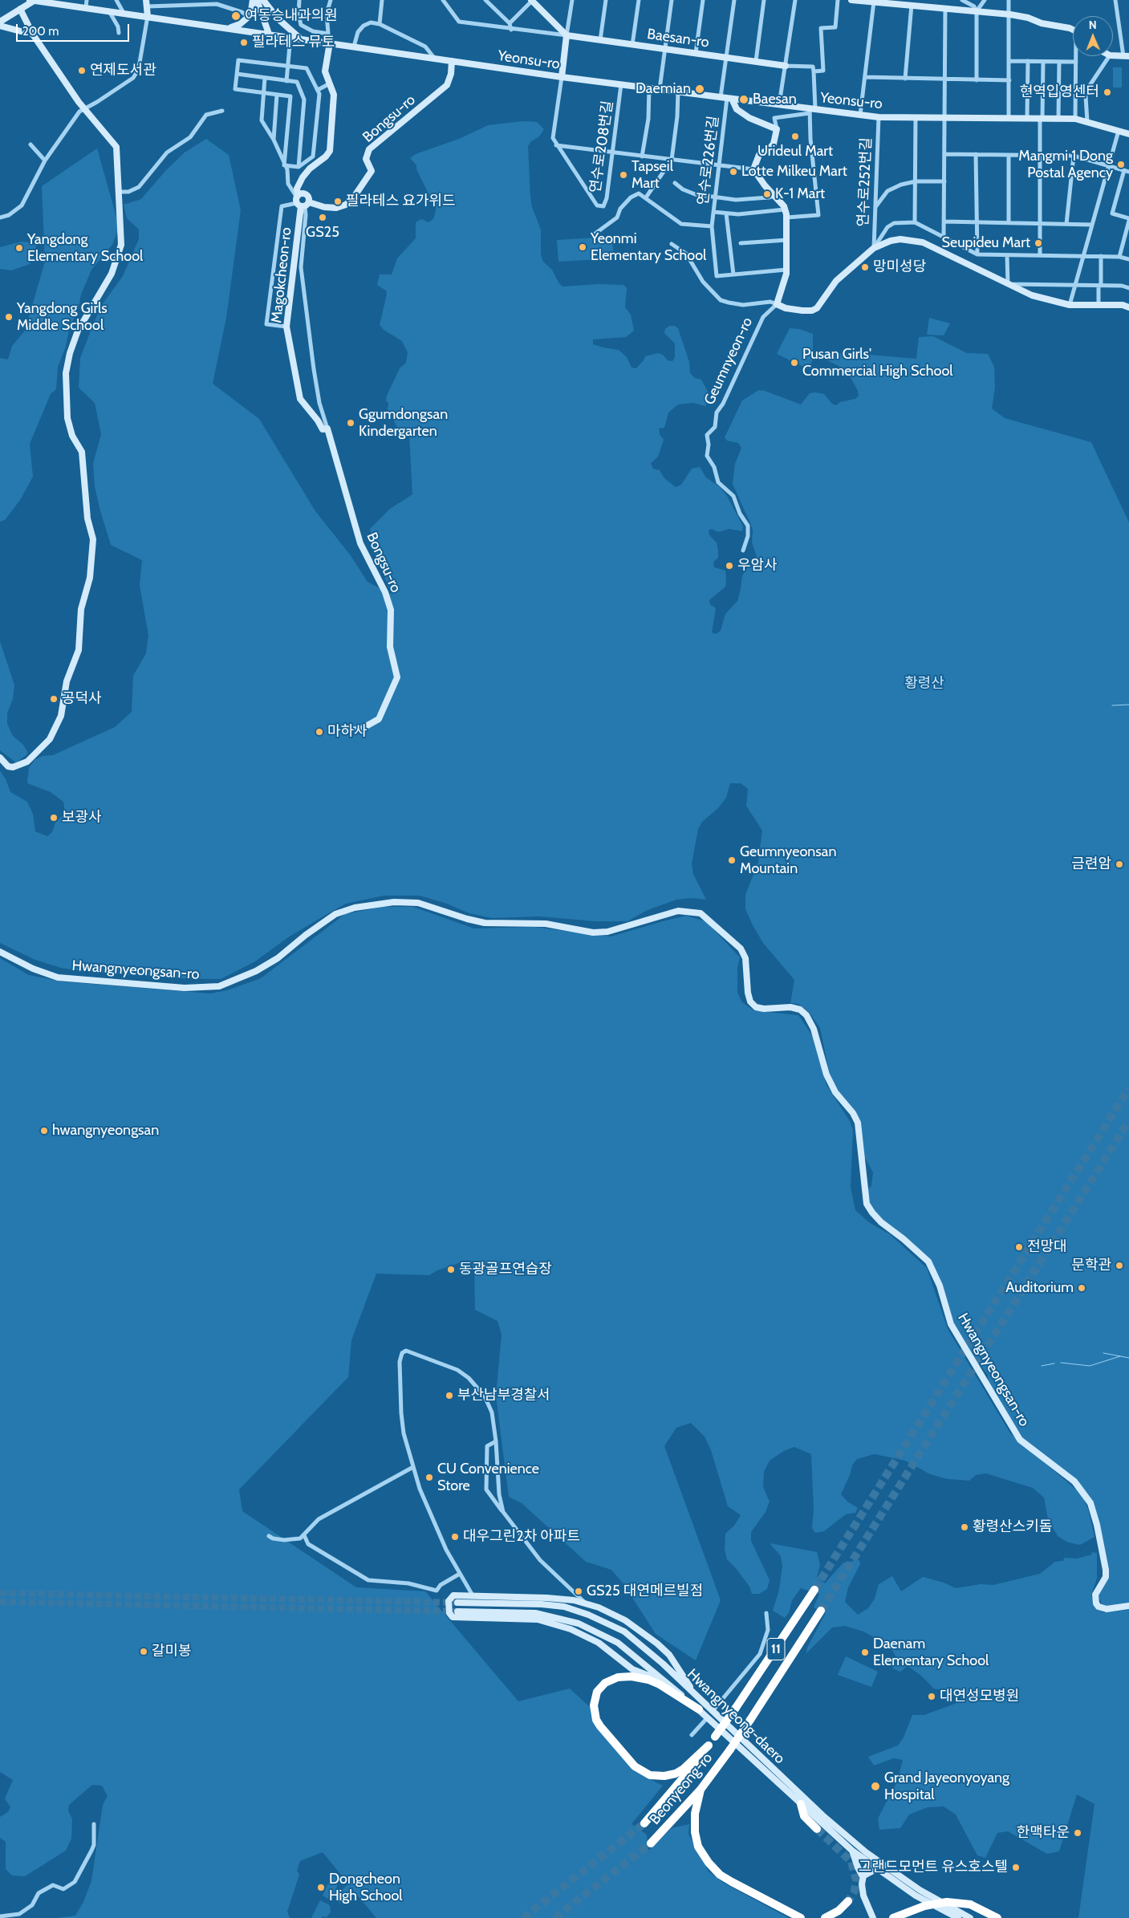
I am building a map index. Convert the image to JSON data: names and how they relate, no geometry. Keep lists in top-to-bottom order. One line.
{"streets":{"highway":["11","Beonyeong-ro"],"street":["Baesan-ro","Yeonsu-ro","Bongsu-ro","연수로208번길","연수로226번길","연수로252번길","Magokcheon-ro","Geumnyeon-ro","Hwangnyeongsan-ro","Hwangnyeong-daero"]},"crossings":[["Baesan-ro","연수로226번길"],["Yeonsu-ro","Bongsu-ro"],["Yeonsu-ro","연수로208번길"],["Yeonsu-ro","연수로226번길"],["Yeonsu-ro","연수로252번길"],["Yeonsu-ro","Magokcheon-ro"],["Bongsu-ro","Magokcheon-ro"]],"parks":["황령산"],"places":["여동승내과의원","필라테스 뮤토","연제도서관","Daemian","현역입영센터","Baesan","Urideul Mart","Mangmi 1 Dong Postal Agency","Lotte Milkeu Mart","Tapseil Mart","K-1 Mart","필라테스 요가위드","GS25","Seupideu Mart","Yeonmi Elementary School","Yangdong Elementary School","망미성당","Yangdong Girls Middle School","Pusan Girls' Commercial High School","Ggumdongsan Kindergarten","우암사","공덕사","마하사","보광사","Geumnyeonsan Mountain","금련암","hwangnyeongsan","전망대","문학관","동광골프연습장","Auditorium","부산남부경찰서","CU Convenience Store","황령산스키돔","대우그린2차 아파트","GS25 대연메르빌점","갈미봉","Daenam Elementary School","대연성모병원","Grand Jayeonyoyang Hospital","한맥타운","그랜드모먼트 유스호스텔","Dongcheon High School"],"scale_bar":"200 m","north":"top"}
